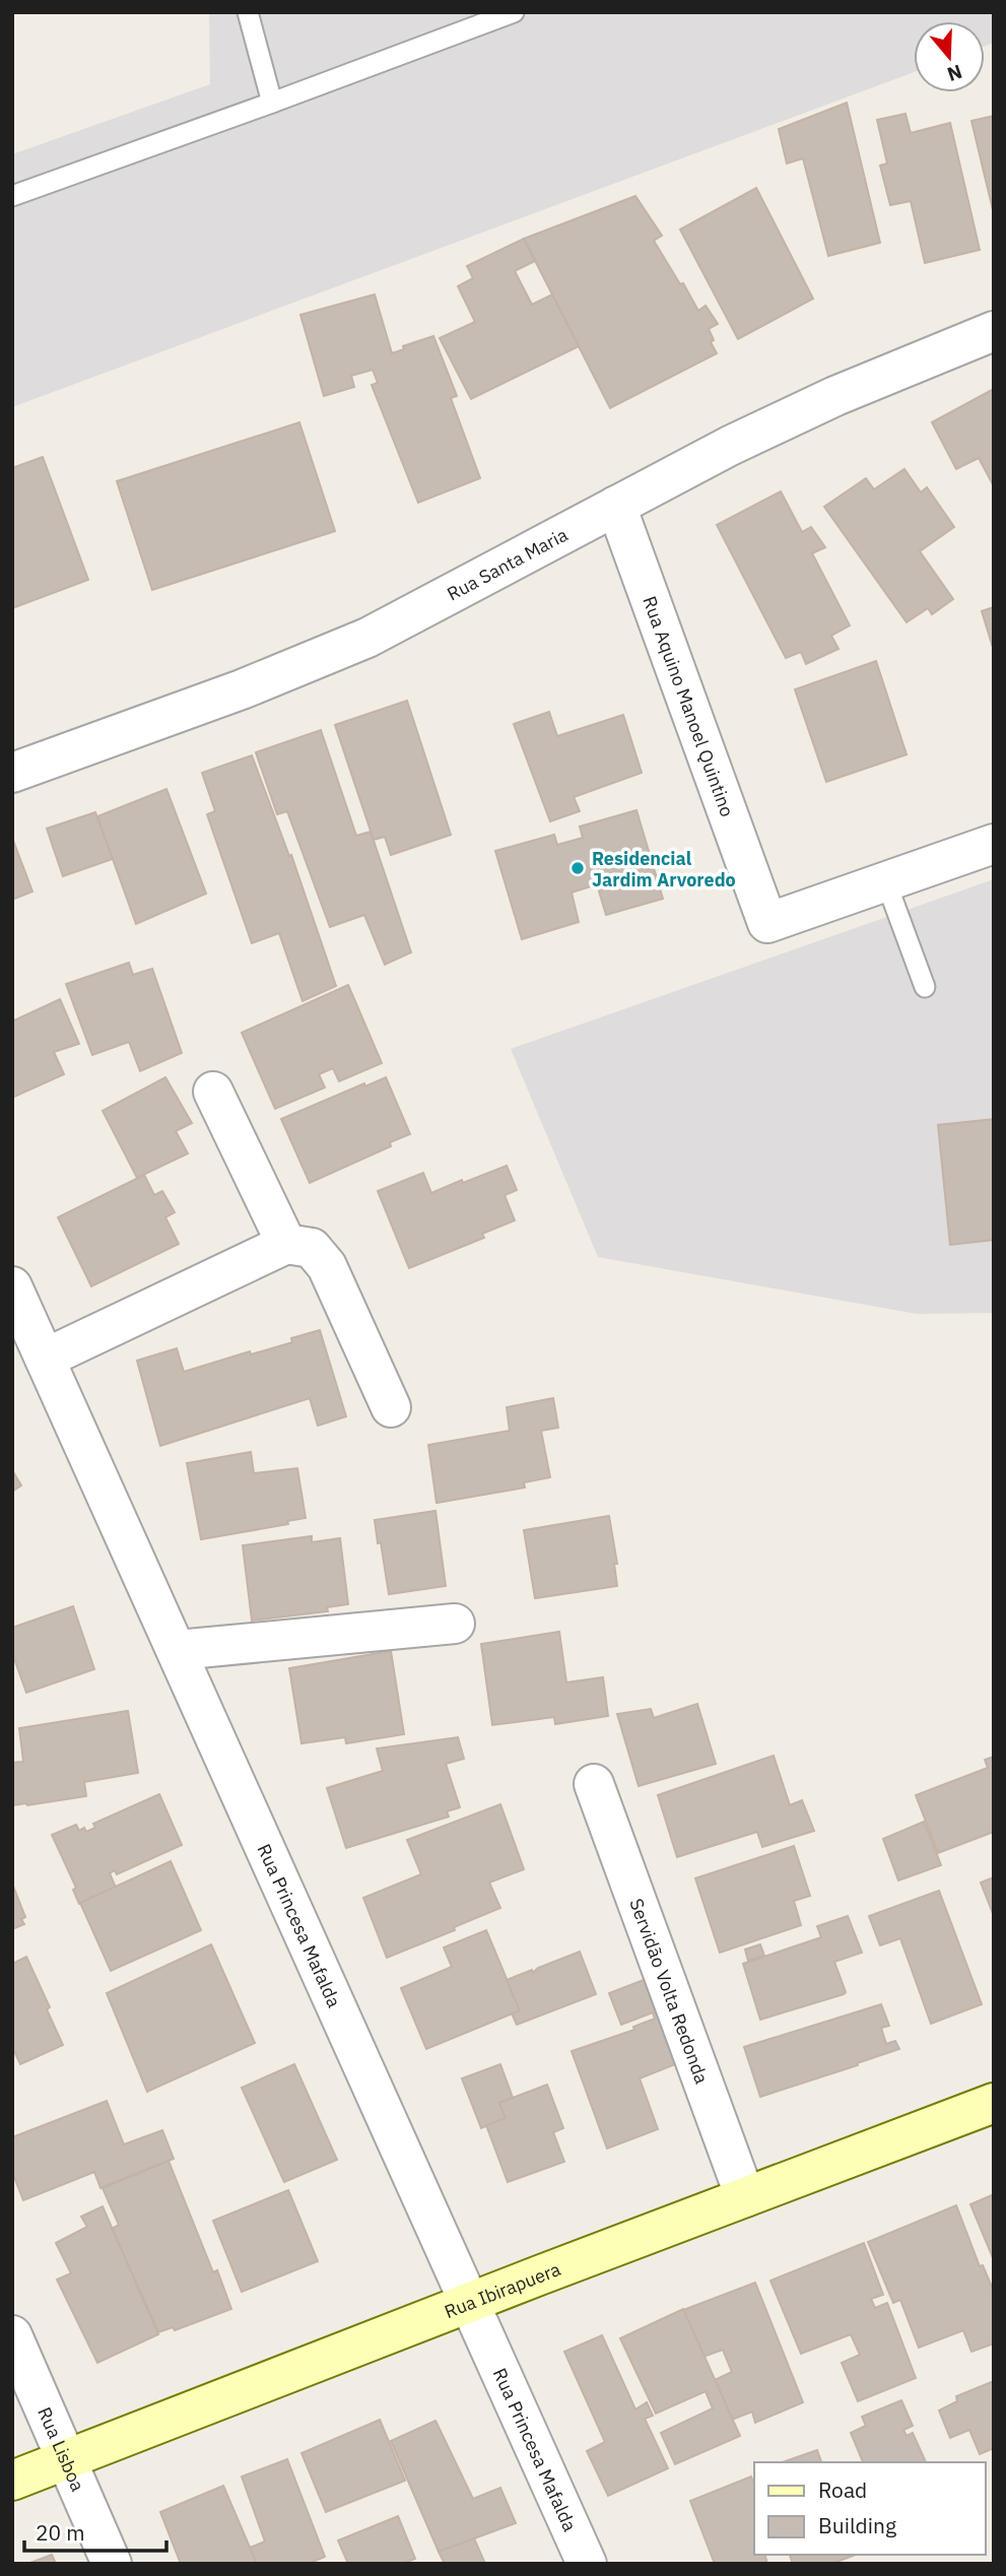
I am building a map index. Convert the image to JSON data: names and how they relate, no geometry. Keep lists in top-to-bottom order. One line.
{"streets":{"street":["Rua Santa Maria","Rua Aquino Manoel Quintino","Rua Princesa Mafalda","Servidão Volta Redonda","Rua Ibirapuera","Rua Lisboa"]},"crossings":[["Rua Santa Maria","Rua Aquino Manoel Quintino"],["Rua Princesa Mafalda","Rua Ibirapuera"],["Servidão Volta Redonda","Rua Ibirapuera"],["Rua Ibirapuera","Rua Lisboa"]],"places":["Residencial Jardim Arvoredo"],"legend":["Road","Building"],"scale_bar":"20 m","north":"bottom"}
